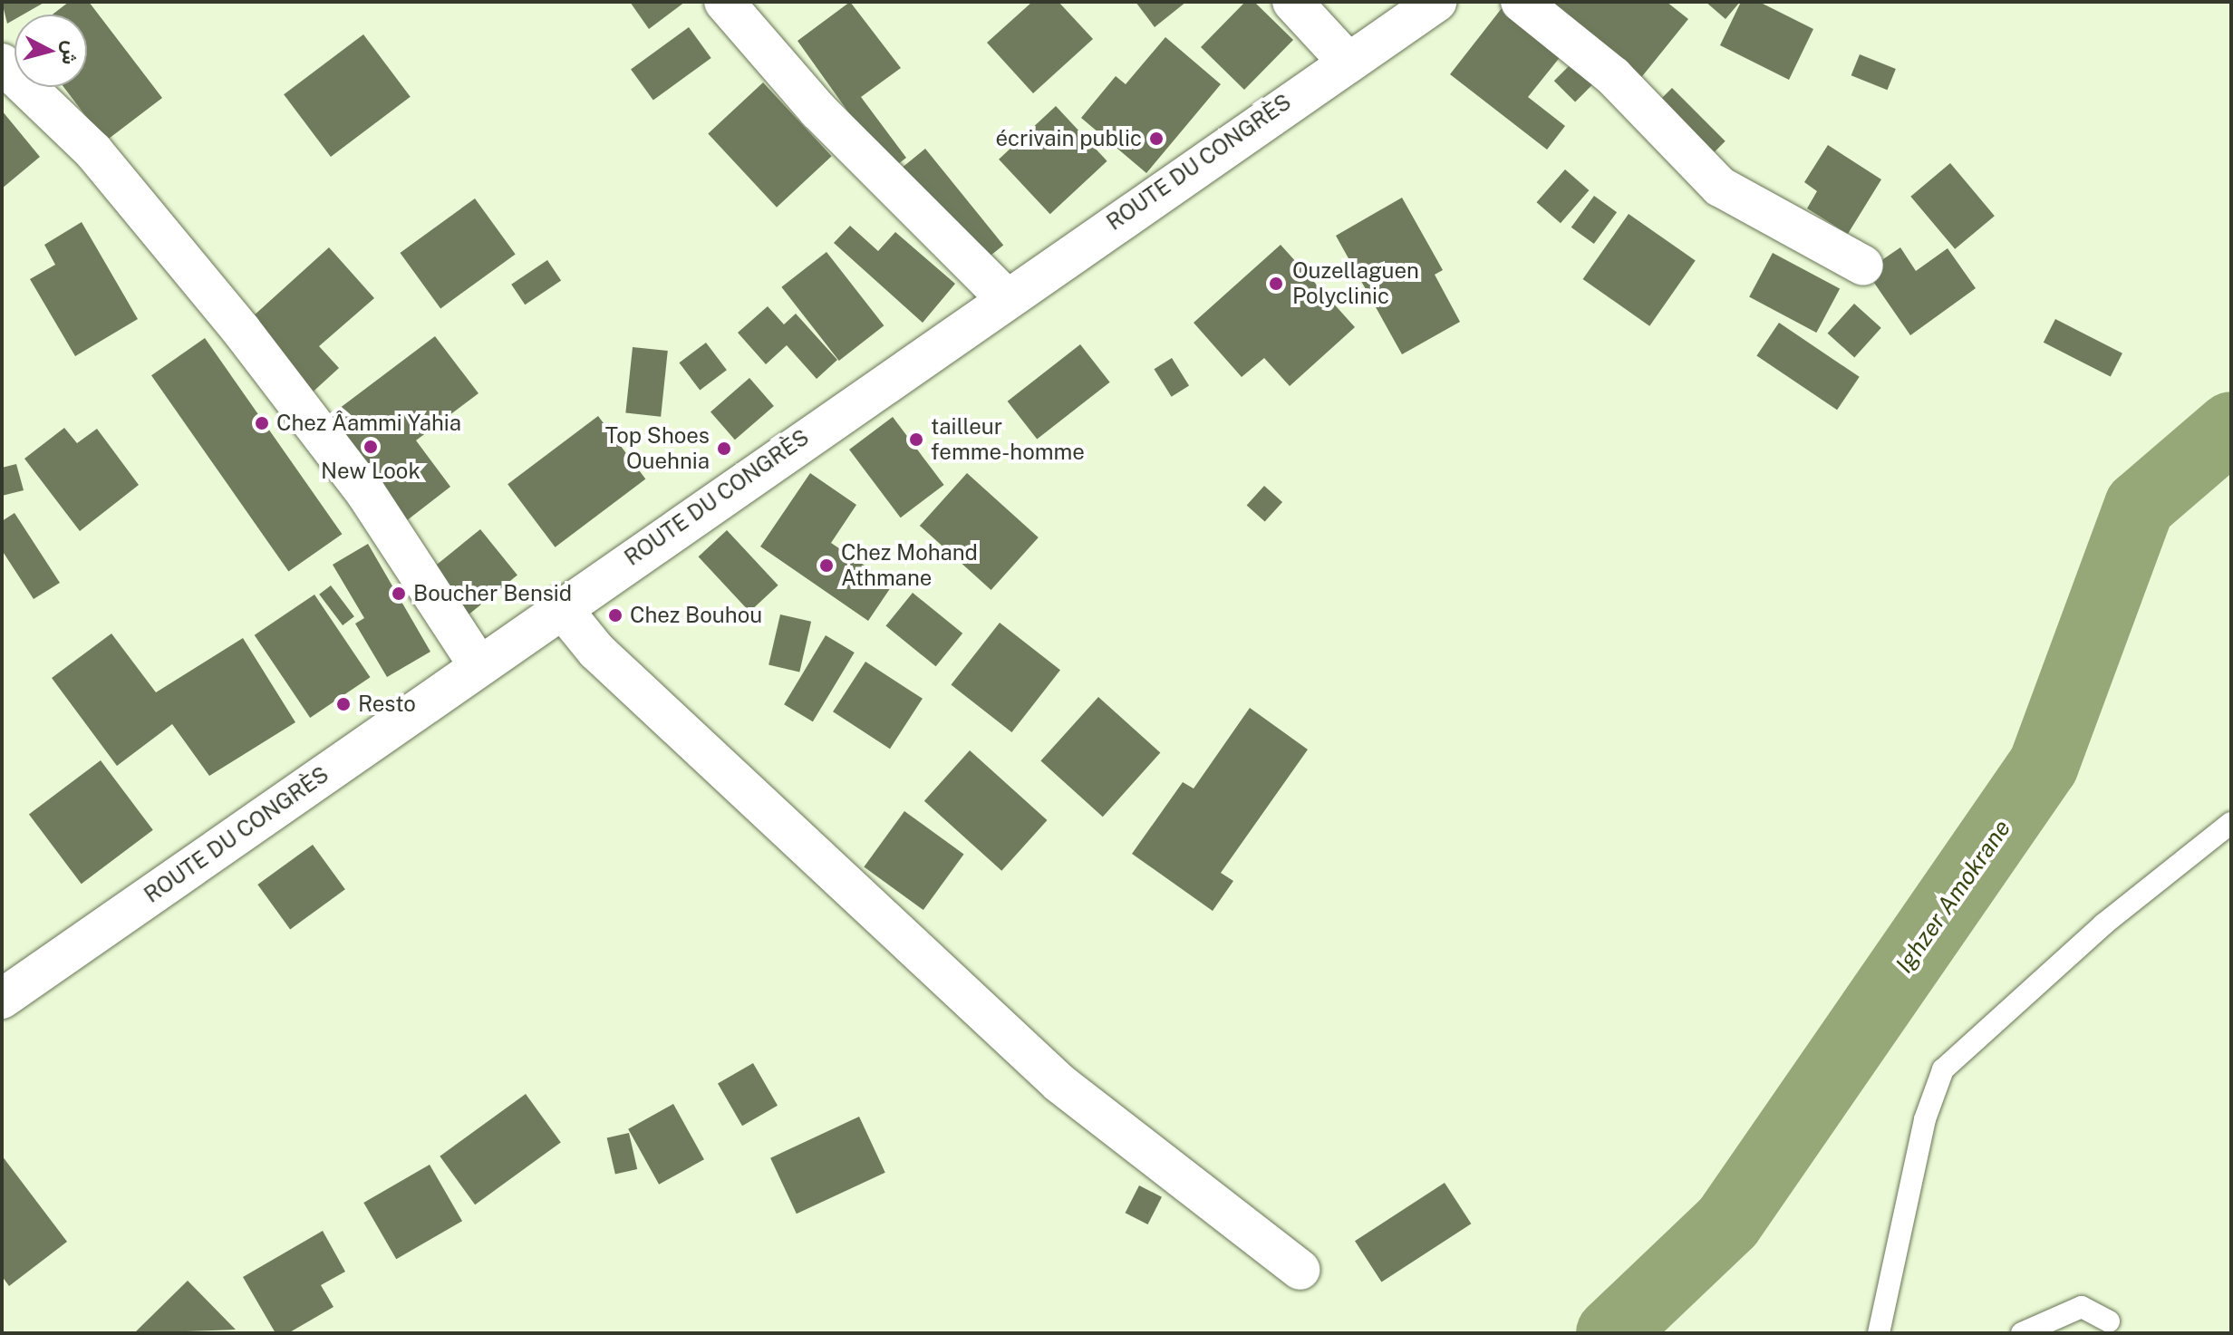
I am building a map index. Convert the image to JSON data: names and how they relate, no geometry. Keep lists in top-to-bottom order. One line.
{"streets":{"street":["ROUTE DU CONGRÈS"]},"water":["Ighzer Amokrane"],"places":["écrivain public","Ouzellaguen Polyclinic","Chez Âammi Yahia","tailleur femme-homme","New Look","Top Shoes Ouehnia","Chez Mohand Athmane","Boucher Bensid","Chez Bouhou","Resto"],"north":"right"}
